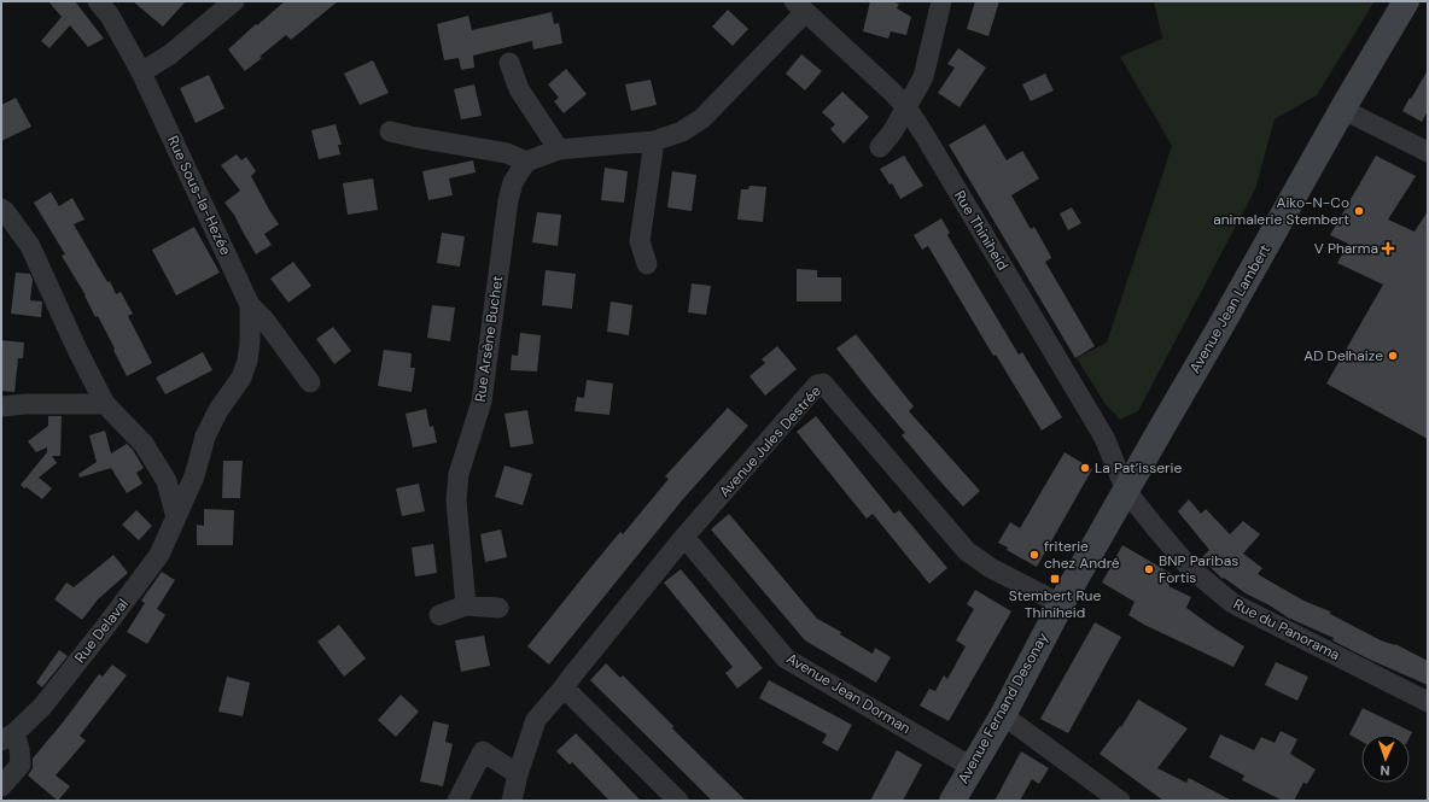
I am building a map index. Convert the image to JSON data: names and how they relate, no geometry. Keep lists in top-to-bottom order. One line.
{"streets":{"main road":["Avenue Jean Lambert","Avenue Fernand Desonay"],"street":["Rue Sous-la-Hezée","Rue Thiniheid","Rue Arsène Buchet","Avenue Jules Destrée","Rue du Panorama","Rue Delaval","Avenue Jean Dorman"]},"crossings":[["Rue Sous-la-Hezée","Rue Delaval"],["Rue Thiniheid","Avenue Jean Lambert"],["Rue Thiniheid","Rue du Panorama"],["Rue Thiniheid","Avenue Fernand Desonay"],["Avenue Jean Lambert","Rue du Panorama"],["Avenue Jean Lambert","Avenue Fernand Desonay"],["Avenue Jules Destrée","Avenue Jean Dorman"],["Avenue Jules Destrée","Avenue Fernand Desonay"],["Rue du Panorama","Avenue Fernand Desonay"],["Avenue Jean Dorman","Avenue Fernand Desonay"]],"places":{"other":["Aiko-N-Co animalerie Stembert","AD Delhaize","La Pat’isserie","friterie chez André","BNP Paribas Fortis"],"health":["V Pharma"],"transit":["Stembert Rue Thiniheid"]},"north":"bottom"}
